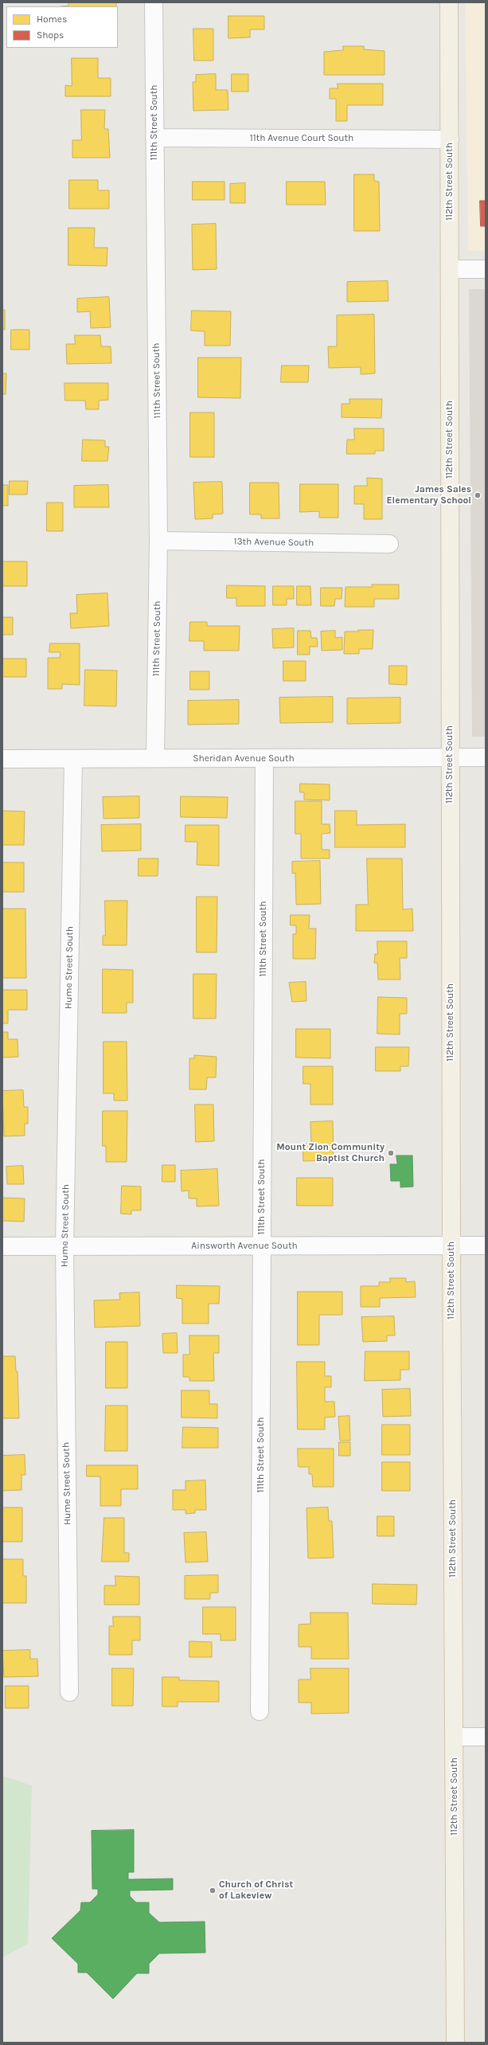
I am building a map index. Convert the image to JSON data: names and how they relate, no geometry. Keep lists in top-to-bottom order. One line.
{"streets":{"main road":["112th Street South"],"street":["111th Street South","11th Avenue Court South","13th Avenue South","Sheridan Avenue South","Hume Street South","Ainsworth Avenue South"]},"crossings":[["111th Street South","11th Avenue Court South"],["111th Street South","13th Avenue South"],["111th Street South","Sheridan Avenue South"],["111th Street South","Ainsworth Avenue South"],["11th Avenue Court South","112th Street South"],["112th Street South","Sheridan Avenue South"],["112th Street South","Ainsworth Avenue South"],["Sheridan Avenue South","Hume Street South"],["Hume Street South","Ainsworth Avenue South"]],"places":["James Sales Elementary School","Mount Zion Community Baptist Church","Church of Christ of Lakeview"],"legend":["Homes","Shops"]}
